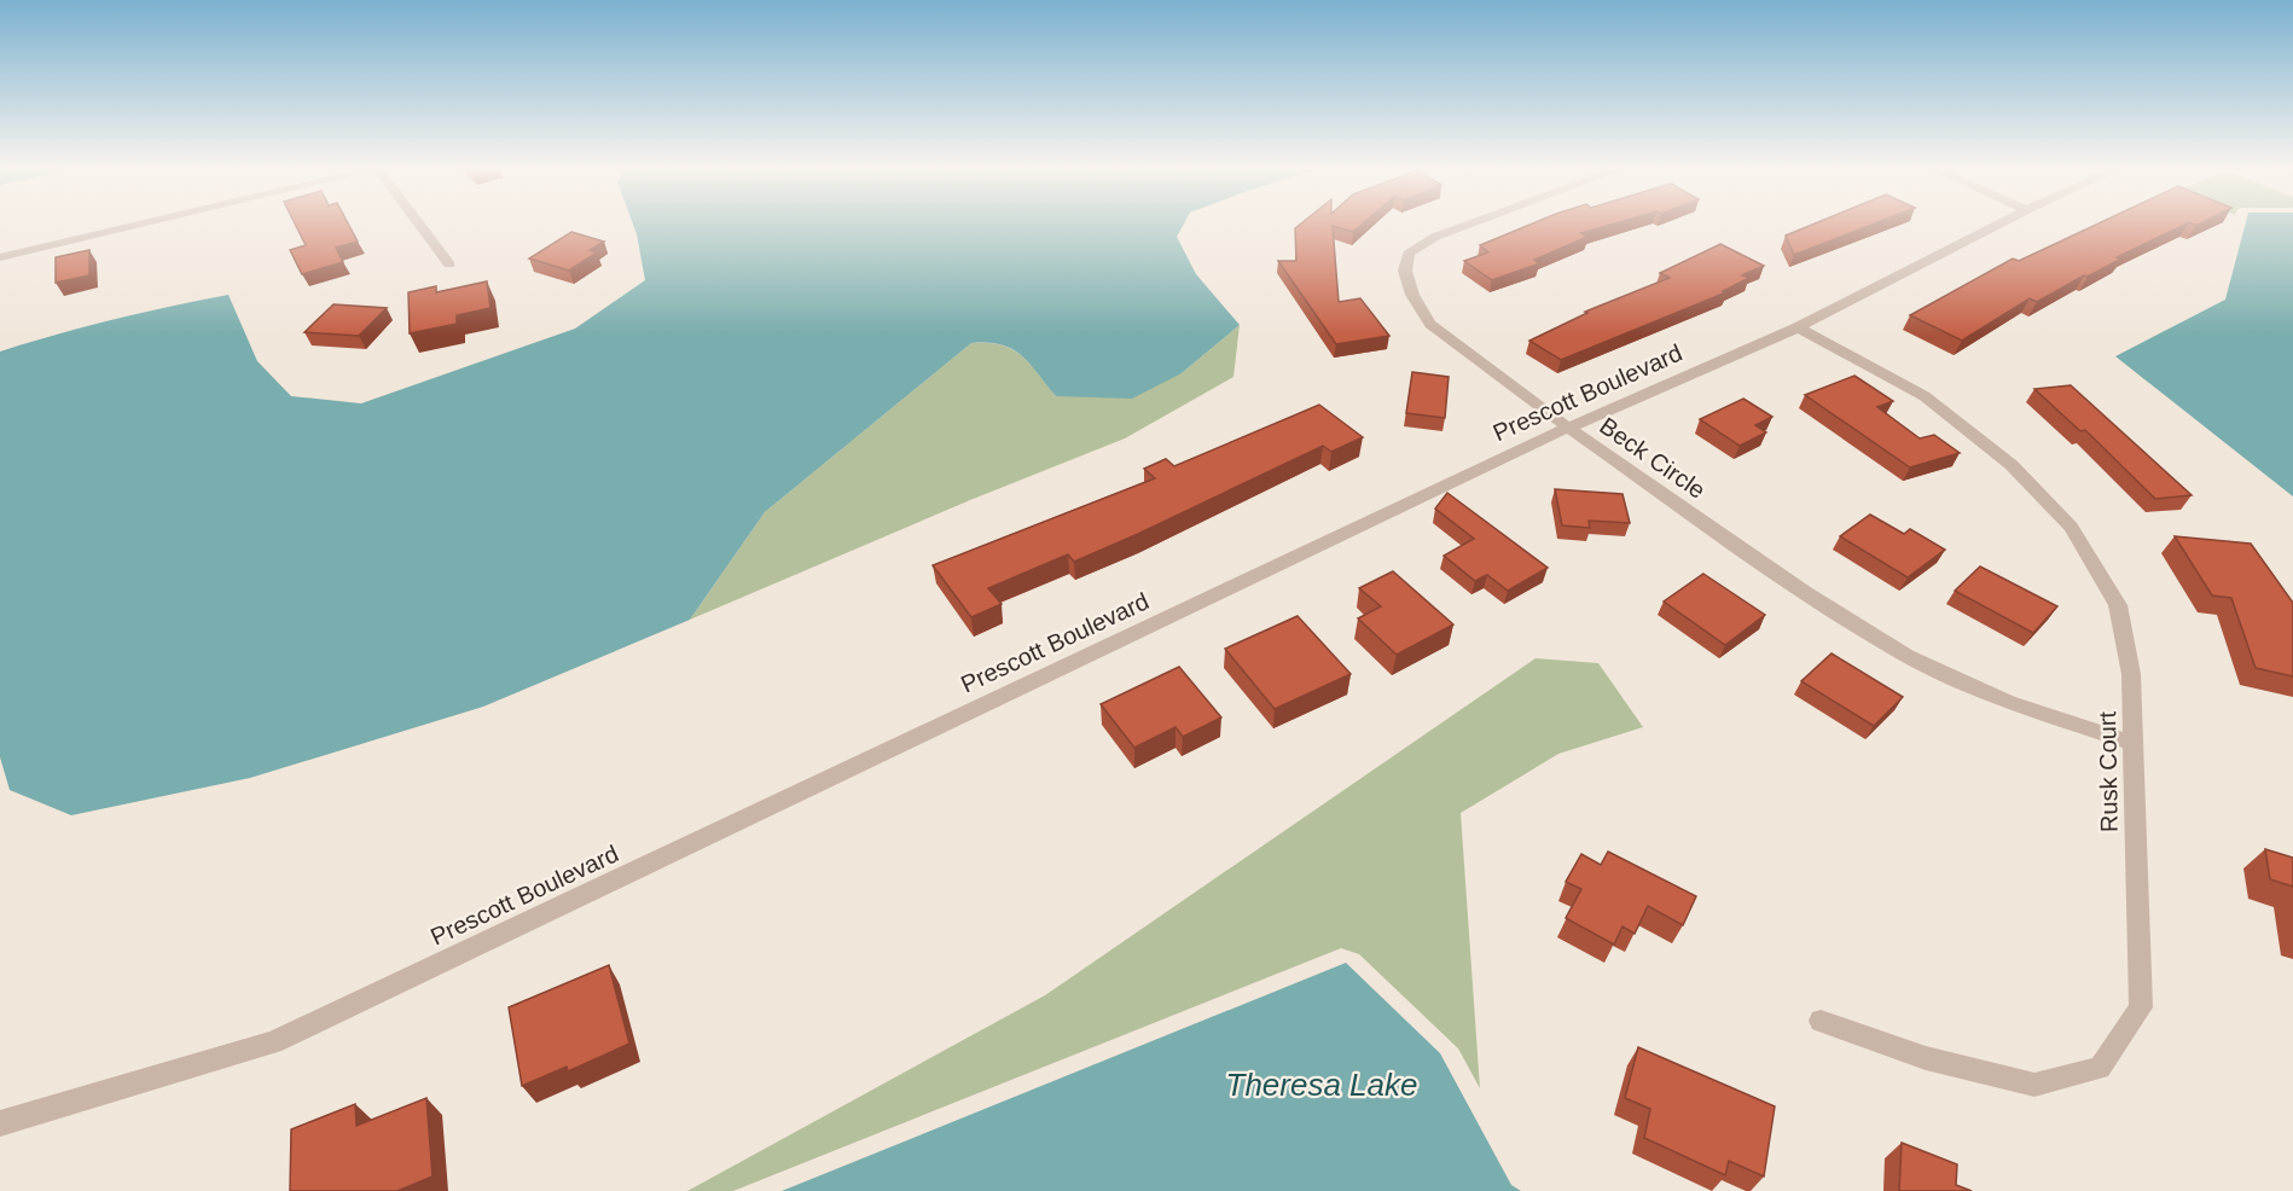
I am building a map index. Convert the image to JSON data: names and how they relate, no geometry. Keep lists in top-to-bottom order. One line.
{"streets":{"street":["Prescott Boulevard","Beck Circle","Rusk Court"]},"crossings":[["Prescott Boulevard","Beck Circle"],["Prescott Boulevard","Rusk Court"],["Beck Circle","Rusk Court"]],"water":["Theresa Lake"]}
